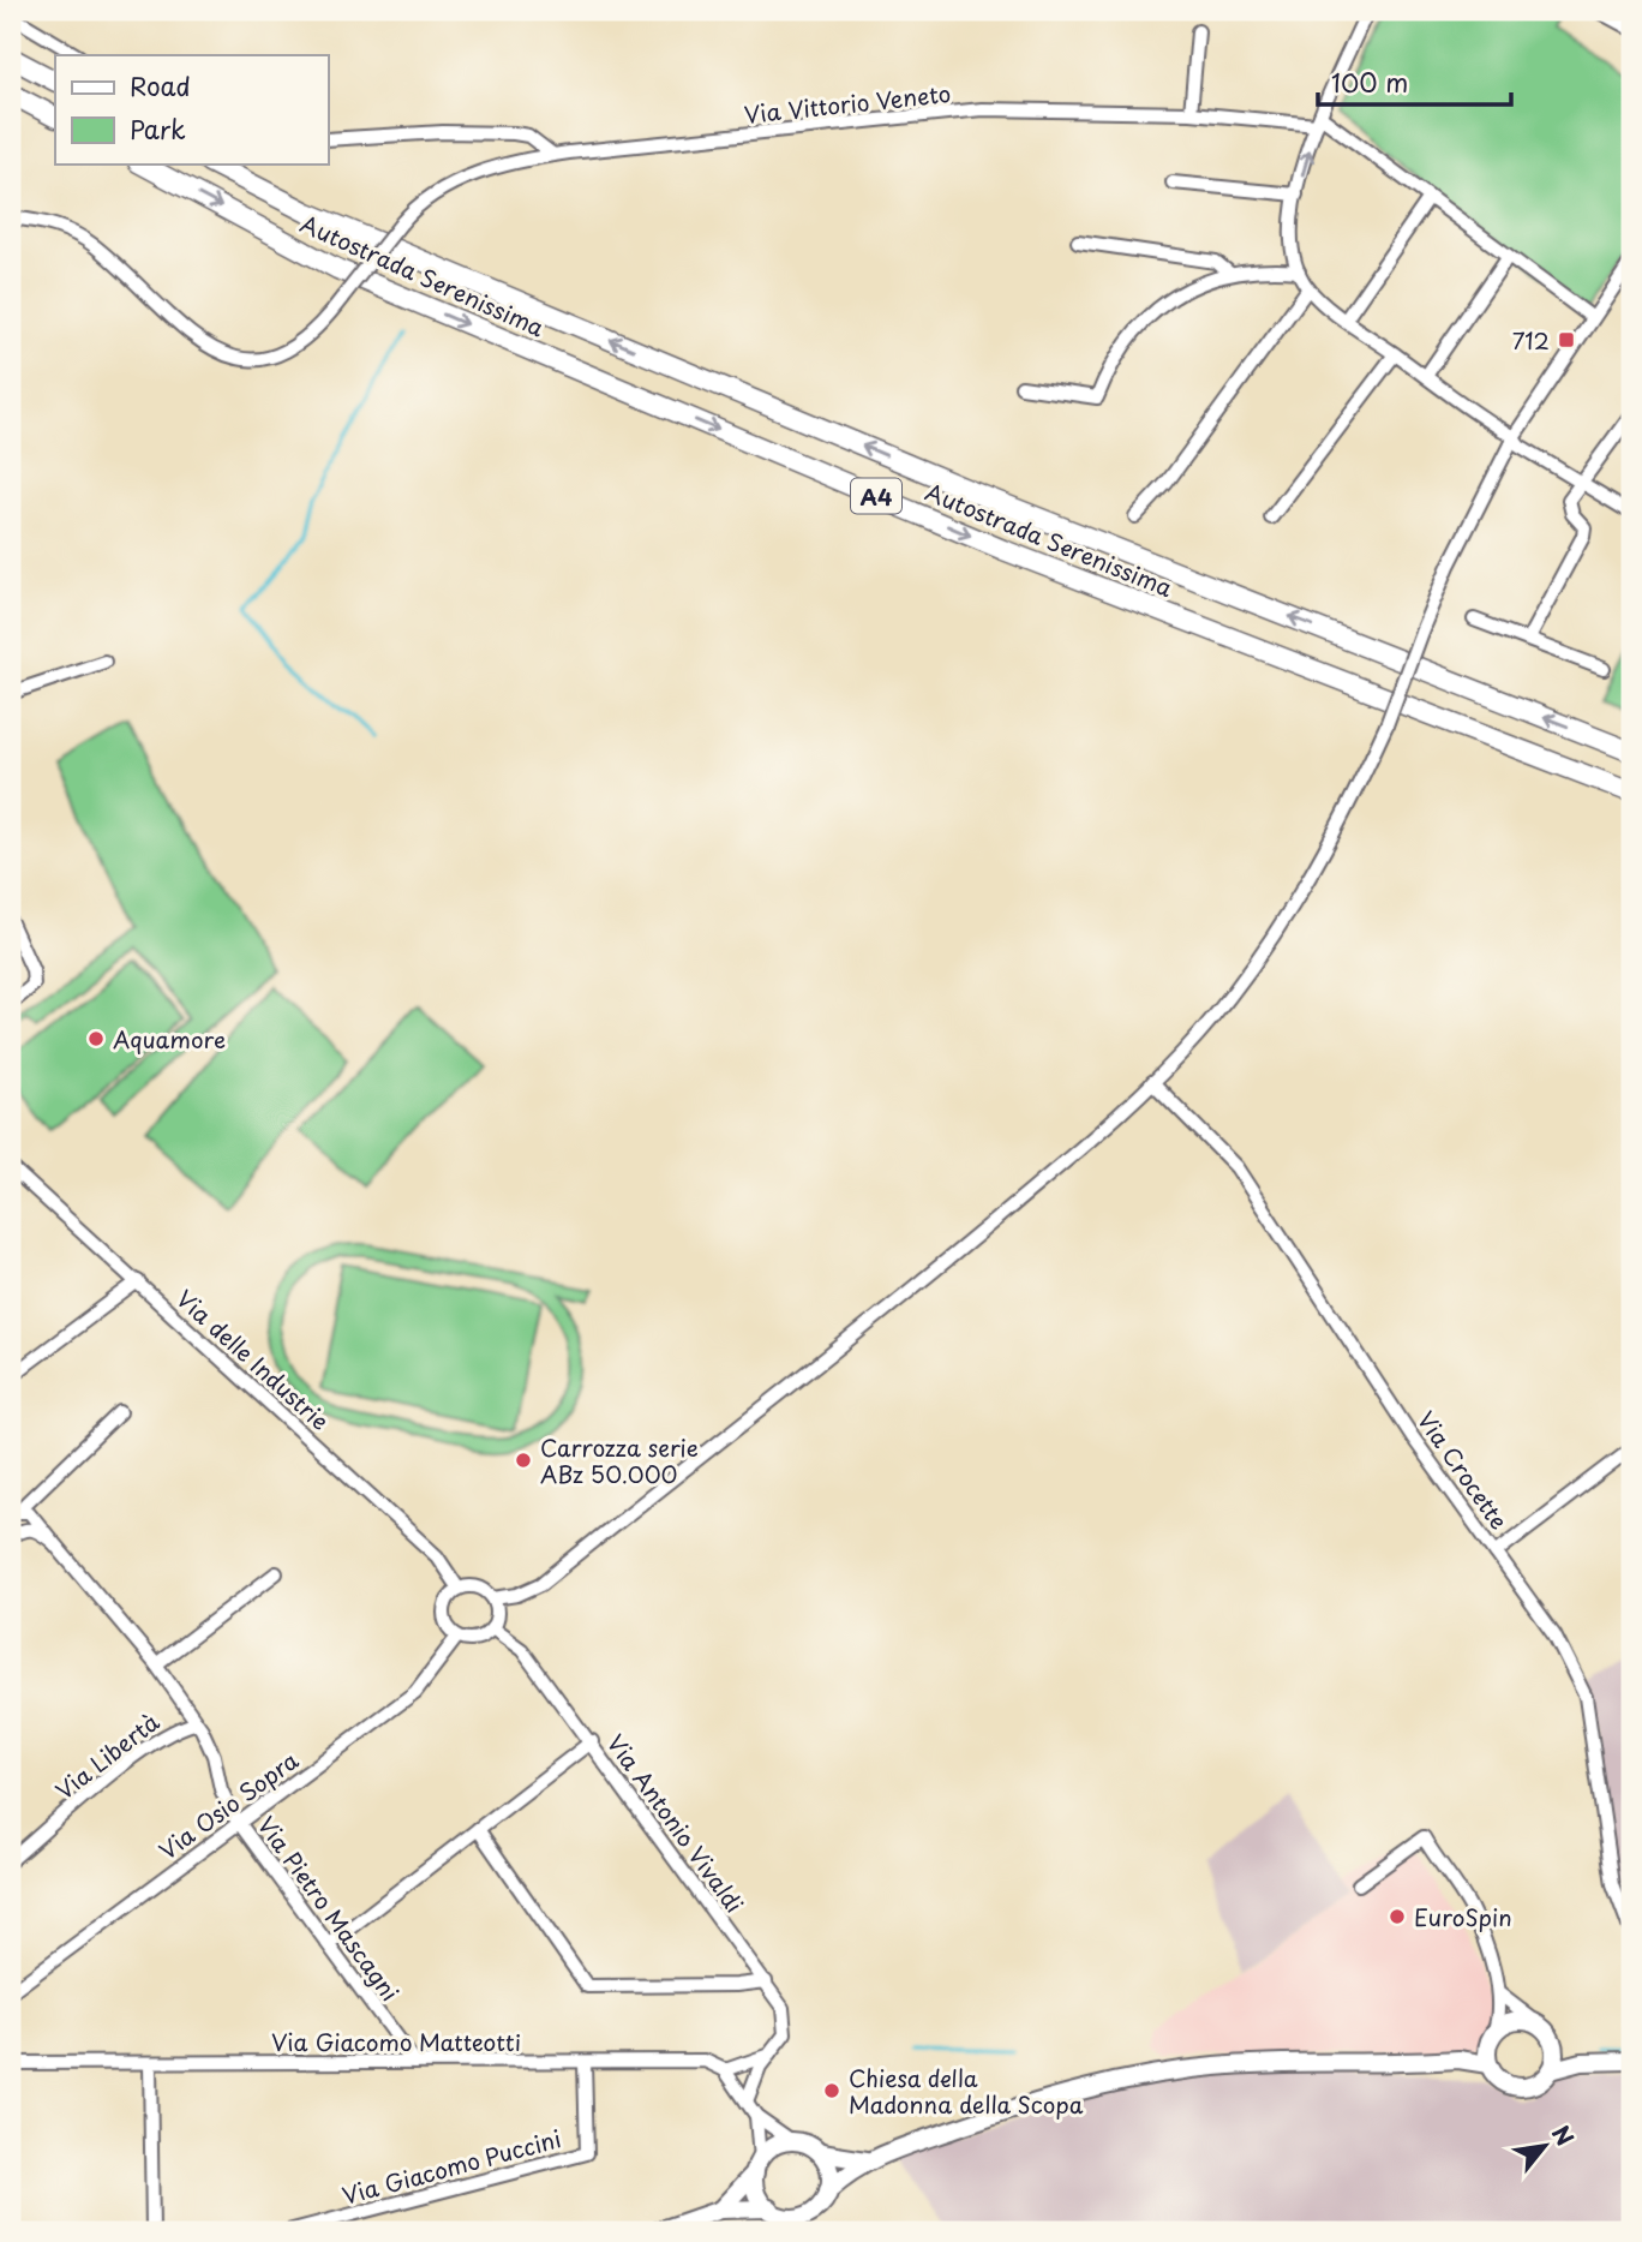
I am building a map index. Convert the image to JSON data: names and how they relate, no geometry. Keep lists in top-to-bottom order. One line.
{"streets":{"highway":["Autostrada Serenissima","A4"],"street":["Via Vittorio Veneto","Via delle Industrie","Via Crocette","Via Libertà","Via Osio Sopra","Via Antonio Vivaldi","Via Pietro Mascagni","Via Giacomo Matteotti","Via Giacomo Puccini"]},"crossings":[["Via delle Industrie","Via Osio Sopra"],["Via delle Industrie","Via Antonio Vivaldi"],["Via Libertà","Via Pietro Mascagni"],["Via Osio Sopra","Via Antonio Vivaldi"],["Via Osio Sopra","Via Pietro Mascagni"],["Via Pietro Mascagni","Via Giacomo Matteotti"],["Via Giacomo Matteotti","Via Giacomo Puccini"]],"places":{"transit":["712"],"other":["Aquamore","Carrozza serie ABz 50.000","EuroSpin","Chiesa della Madonna della Scopa"]},"legend":["Road","Park"],"scale_bar":"100 m","north":"top right"}
